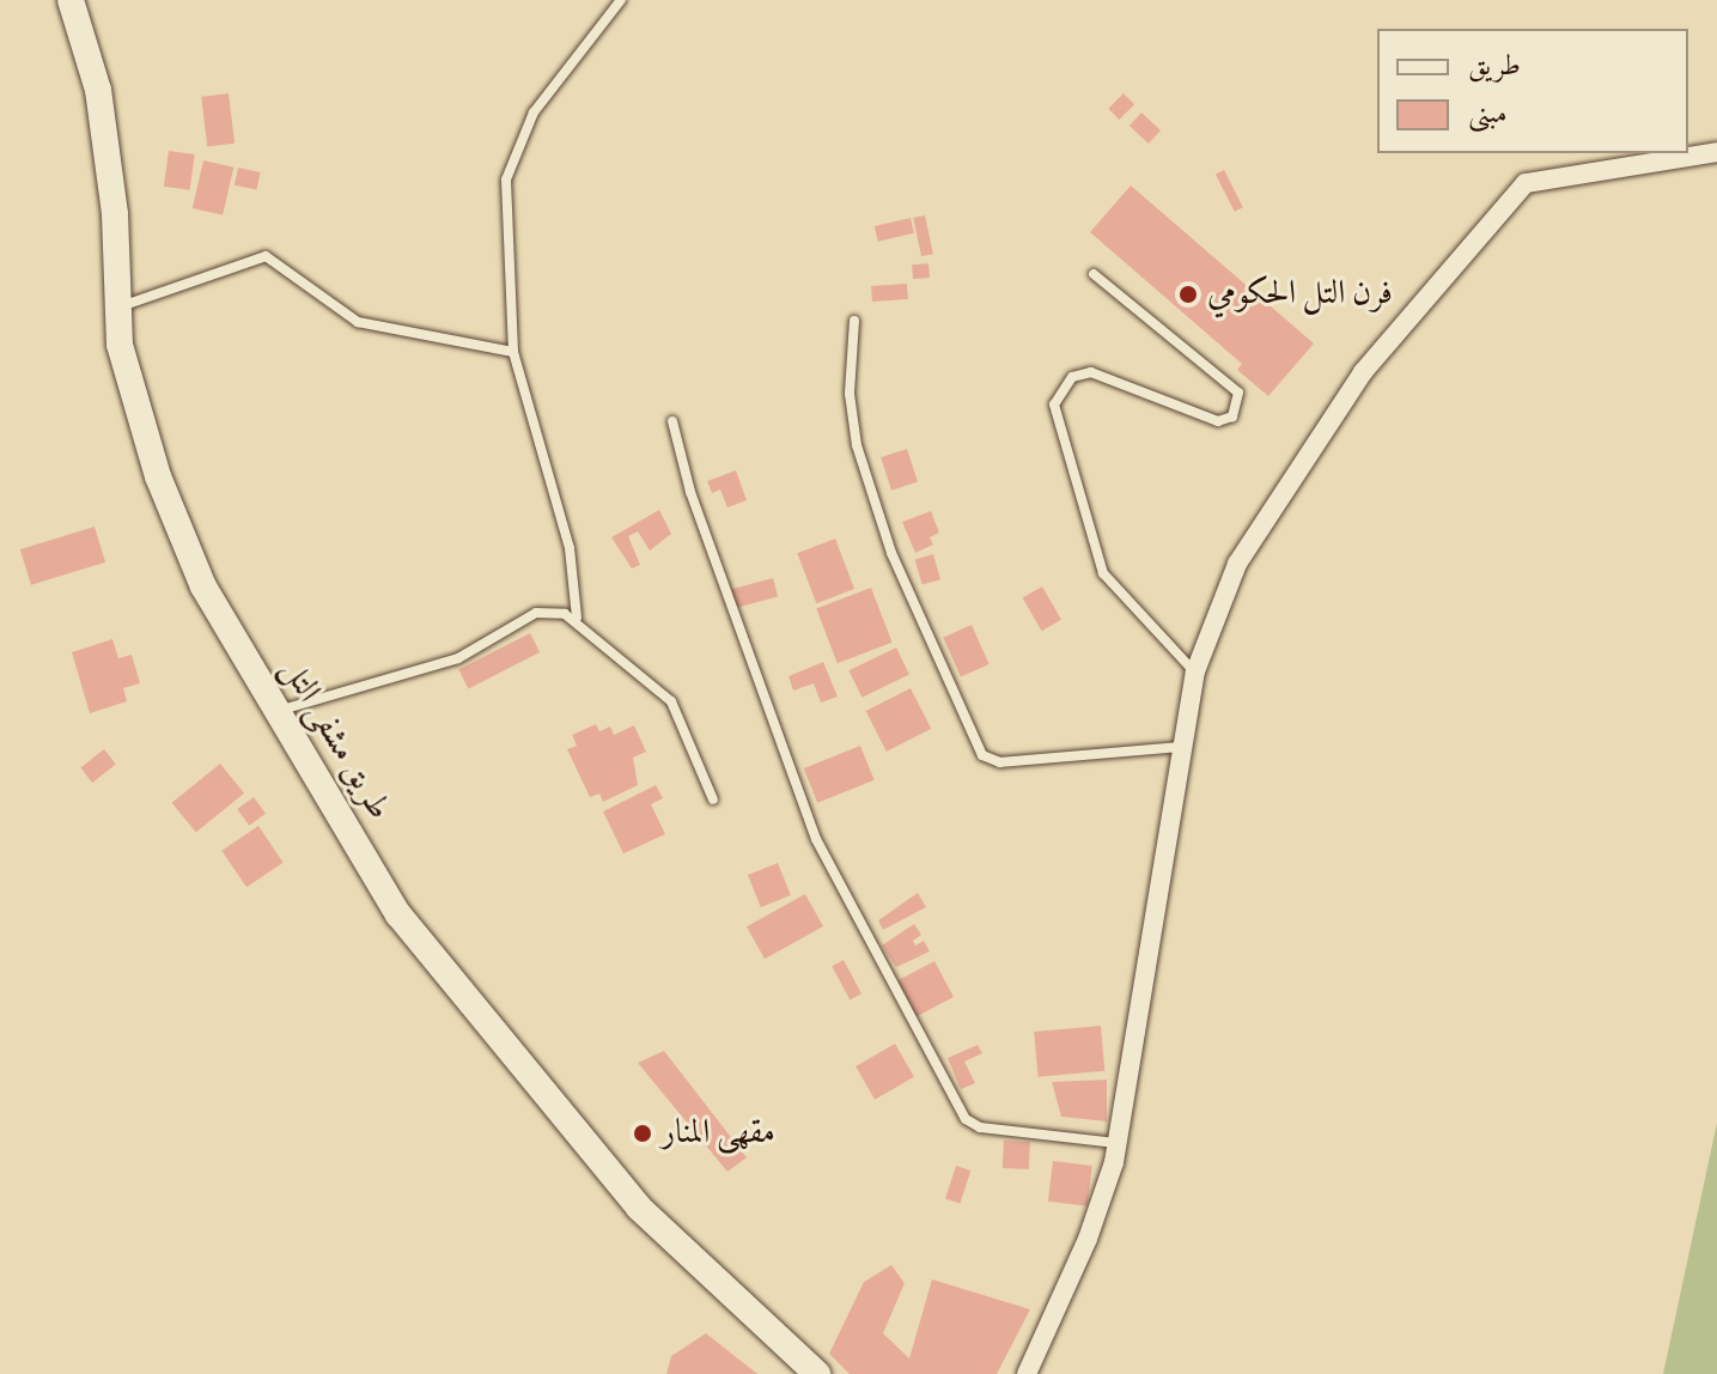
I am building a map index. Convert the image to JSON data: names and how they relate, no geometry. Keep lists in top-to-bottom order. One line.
{"streets":{"street":["طريق مشفى التل"]},"places":["فرن التل الحكومي","مقهى المنار"],"legend":["طريق","مبنى"]}
